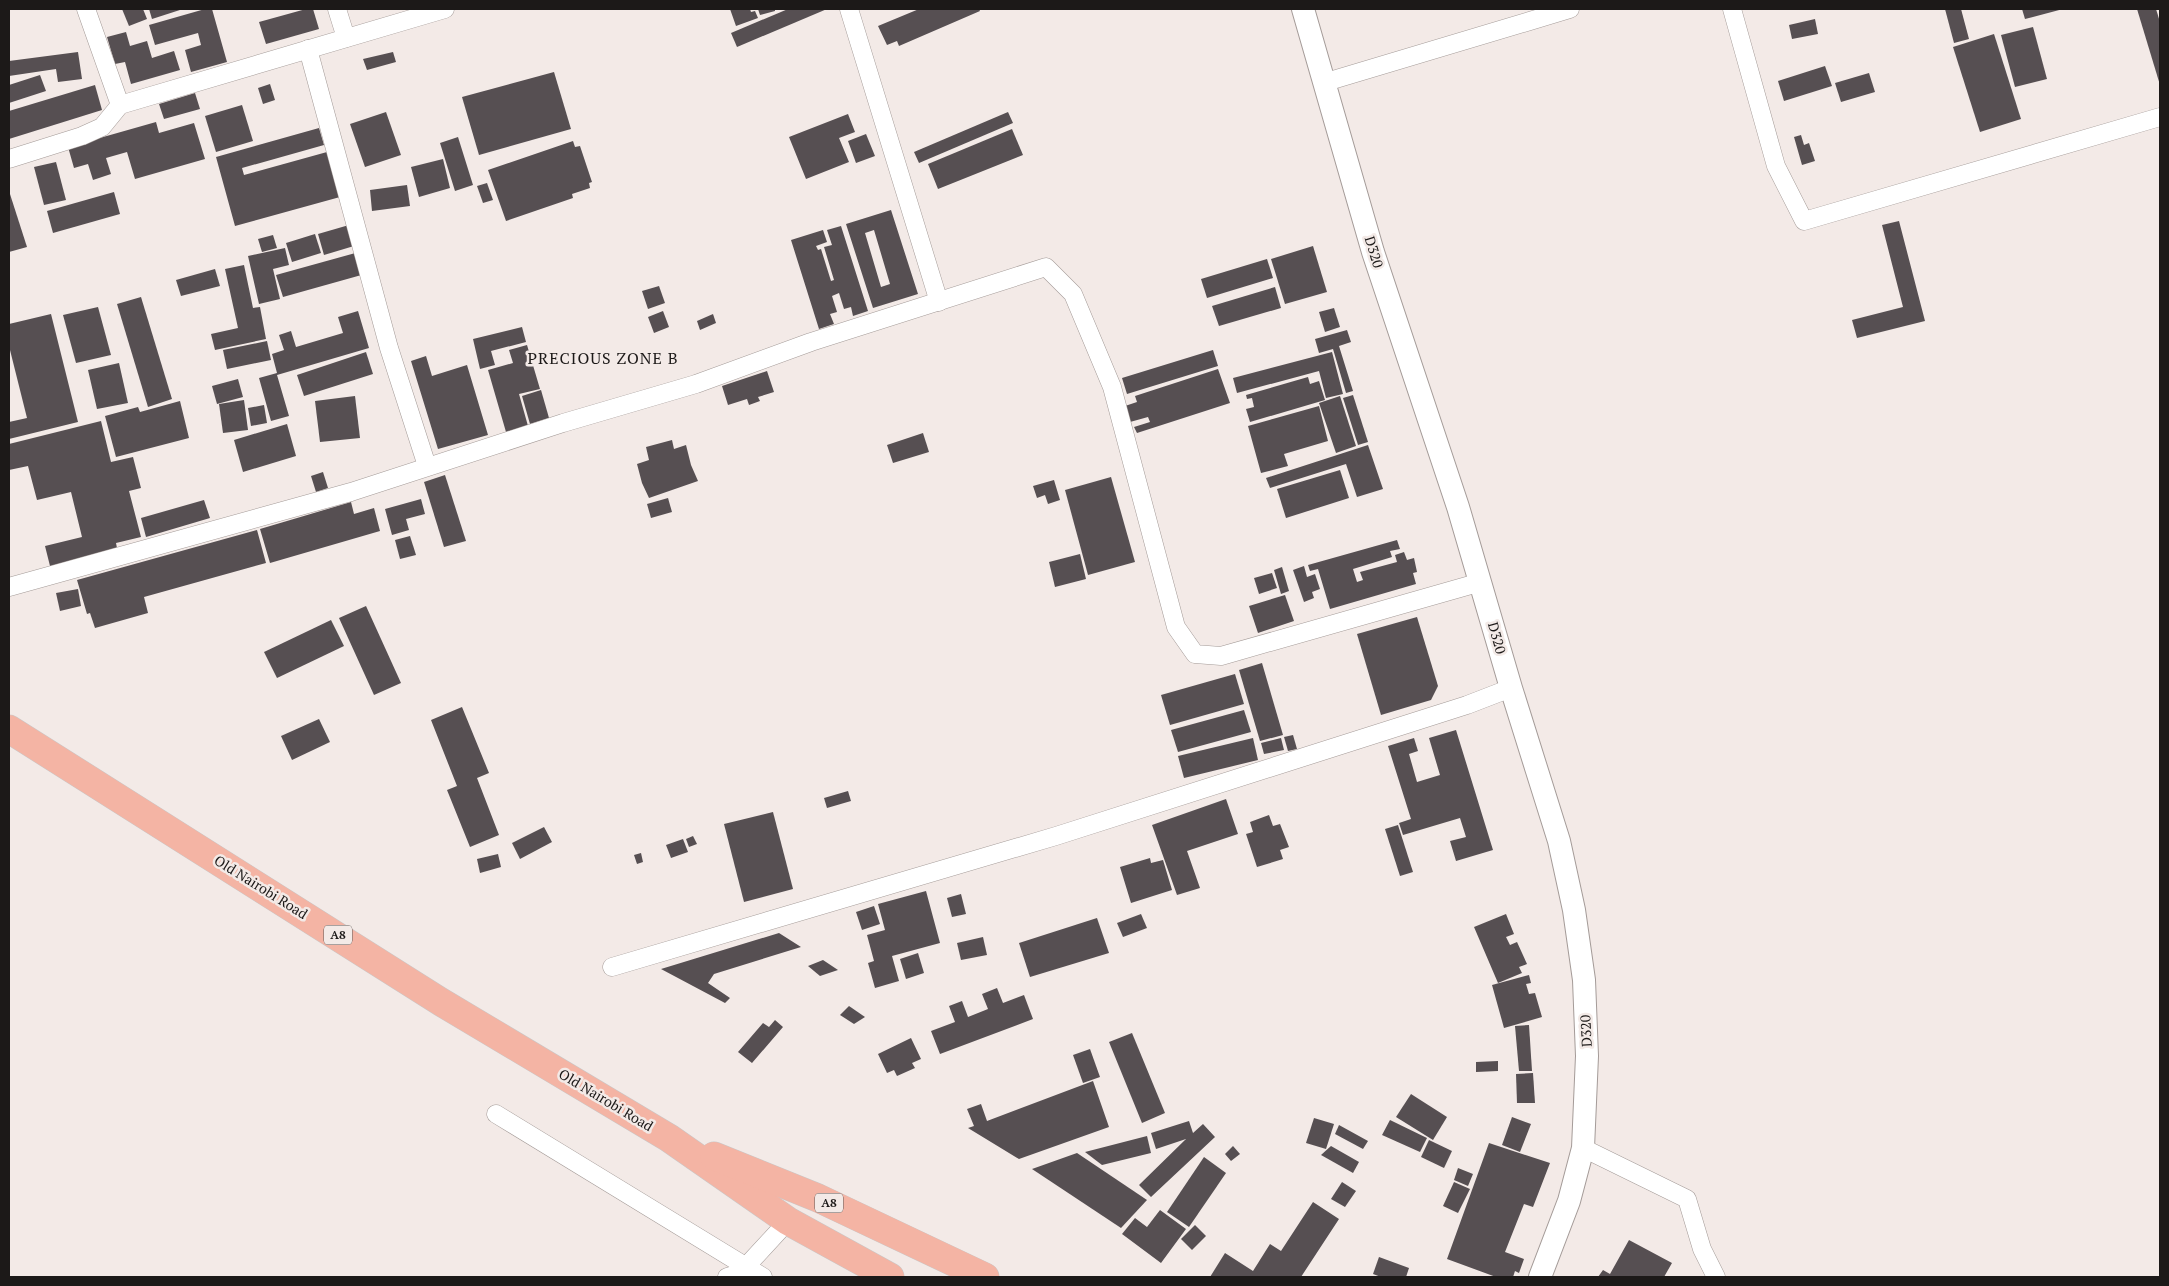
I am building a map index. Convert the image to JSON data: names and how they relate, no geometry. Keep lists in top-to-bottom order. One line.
{"streets":{"highway":["Old Nairobi Road","A8"],"street":["D320"]},"districts":["PRECIOUS ZONE B"]}
